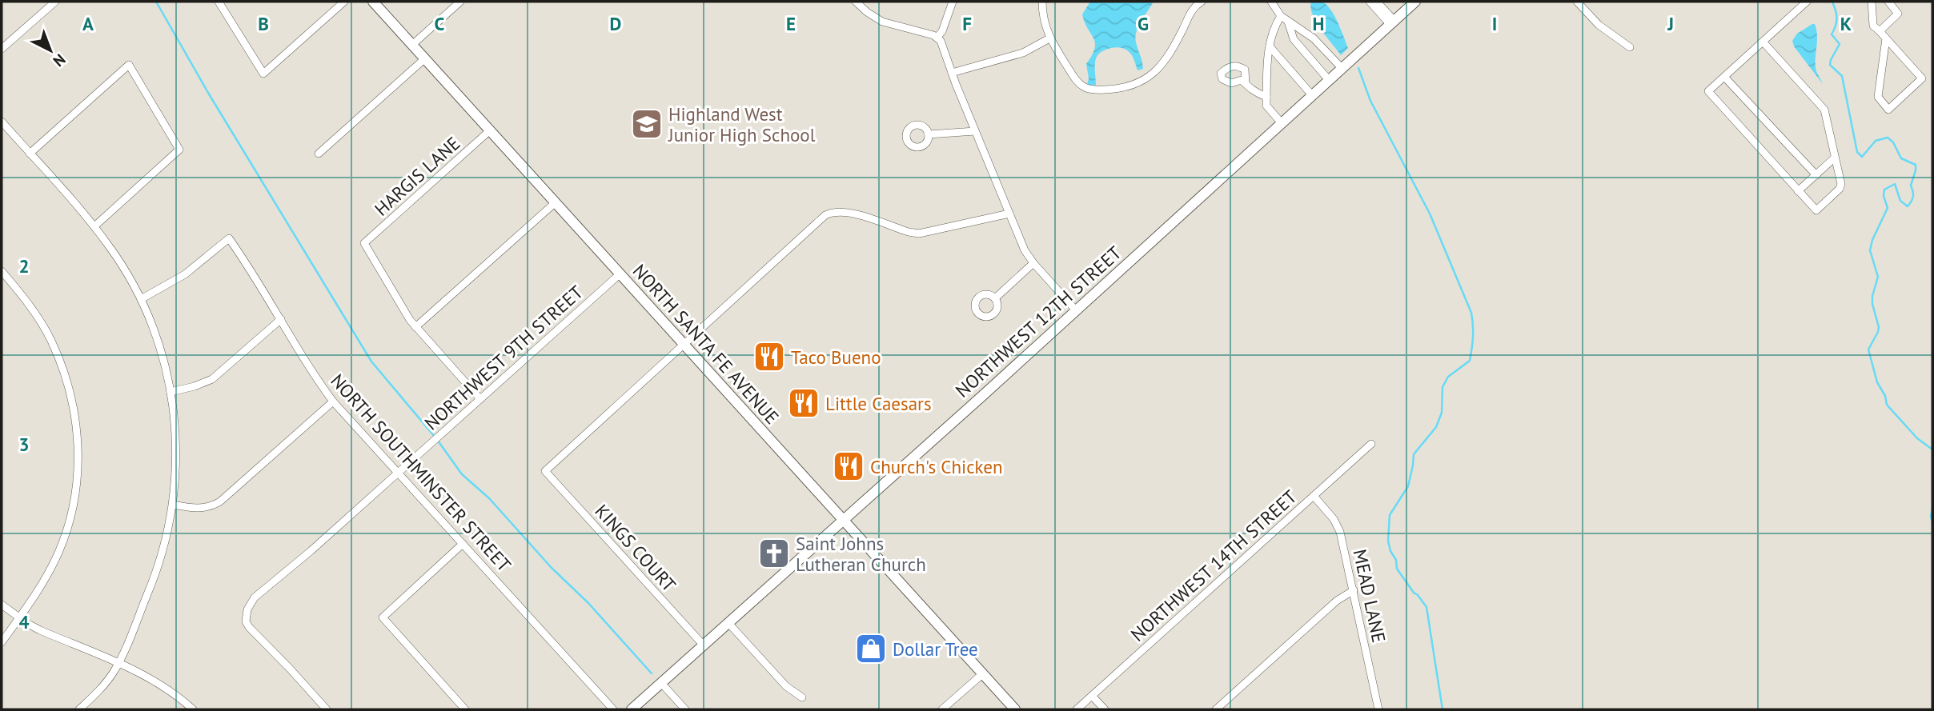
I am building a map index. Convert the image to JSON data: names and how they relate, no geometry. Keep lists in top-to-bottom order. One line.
{"streets":{"main road":["NORTHWEST 12TH STREET","NORTH SANTA FE AVENUE"],"street":["HARGIS LANE","NORTHWEST 9TH STREET","NORTH SOUTHMINSTER STREET","KINGS COURT","NORTHWEST 14TH STREET","MEAD LANE"]},"crossings":[["HARGIS LANE","NORTH SANTA FE AVENUE"],["NORTHWEST 12TH STREET","NORTH SANTA FE AVENUE"],["NORTHWEST 12TH STREET","KINGS COURT"],["NORTH SANTA FE AVENUE","NORTHWEST 9TH STREET"],["NORTH SANTA FE AVENUE","KINGS COURT"],["NORTHWEST 9TH STREET","NORTH SOUTHMINSTER STREET"],["NORTHWEST 14TH STREET","MEAD LANE"]],"places":{"school or university":["Highland West Junior High School"],"restaurant":["Taco Bueno","Little Caesars","Church's Chicken"],"church":["Saint Johns Lutheran Church"],"shop":["Dollar Tree"]},"north":"bottom right","grid":{"columns":["A","B","C","D","E","F","G","H","I","J","K"],"rows":["2","3","4"]}}
